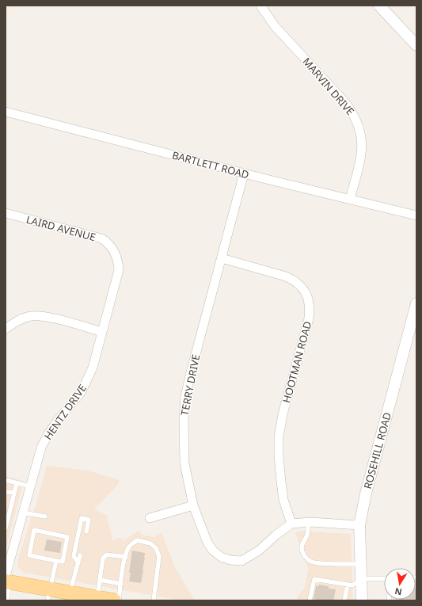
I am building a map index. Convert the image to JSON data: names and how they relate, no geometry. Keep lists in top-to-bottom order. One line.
{"streets":{"street":["MARVIN DRIVE","BARTLETT ROAD","LAIRD AVENUE","HOOTMAN ROAD","TERRY DRIVE","HENTZ DRIVE","ROSEHILL ROAD"]},"crossings":[["MARVIN DRIVE","BARTLETT ROAD"],["BARTLETT ROAD","TERRY DRIVE"],["LAIRD AVENUE","HENTZ DRIVE"],["HOOTMAN ROAD","TERRY DRIVE"]],"north":"bottom"}
